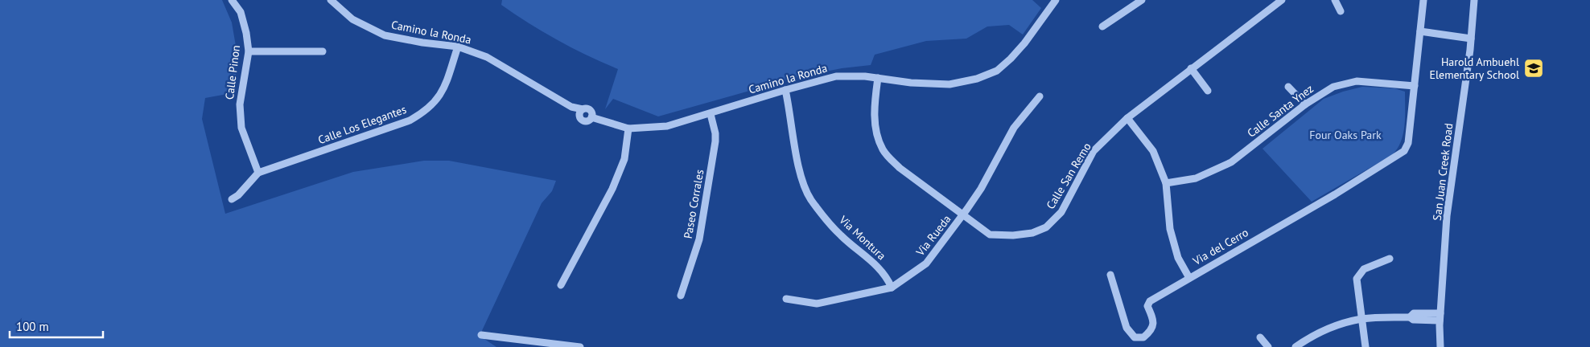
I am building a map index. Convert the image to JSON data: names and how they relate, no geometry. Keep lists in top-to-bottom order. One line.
{"streets":{"street":["Camino la Ronda","Calle Pinon","Calle Santa Ynez","Calle Los Elegantes","San Juan Creek Road","Calle San Remo","Paseo Corrales","Via Rueda","Via Montura","Via del Cerro"]},"crossings":[["Camino la Ronda","Calle Los Elegantes"],["Camino la Ronda","Calle San Remo"],["Camino la Ronda","Paseo Corrales"],["Camino la Ronda","Via Montura"],["Calle Pinon","Calle Los Elegantes"],["Calle Santa Ynez","Via del Cerro"],["Calle San Remo","Via Rueda"],["Via Rueda","Via Montura"]],"parks":["Four Oaks Park"],"places":{"school or university":["Harold Ambuehl Elementary School"]},"scale_bar":"100 m"}
